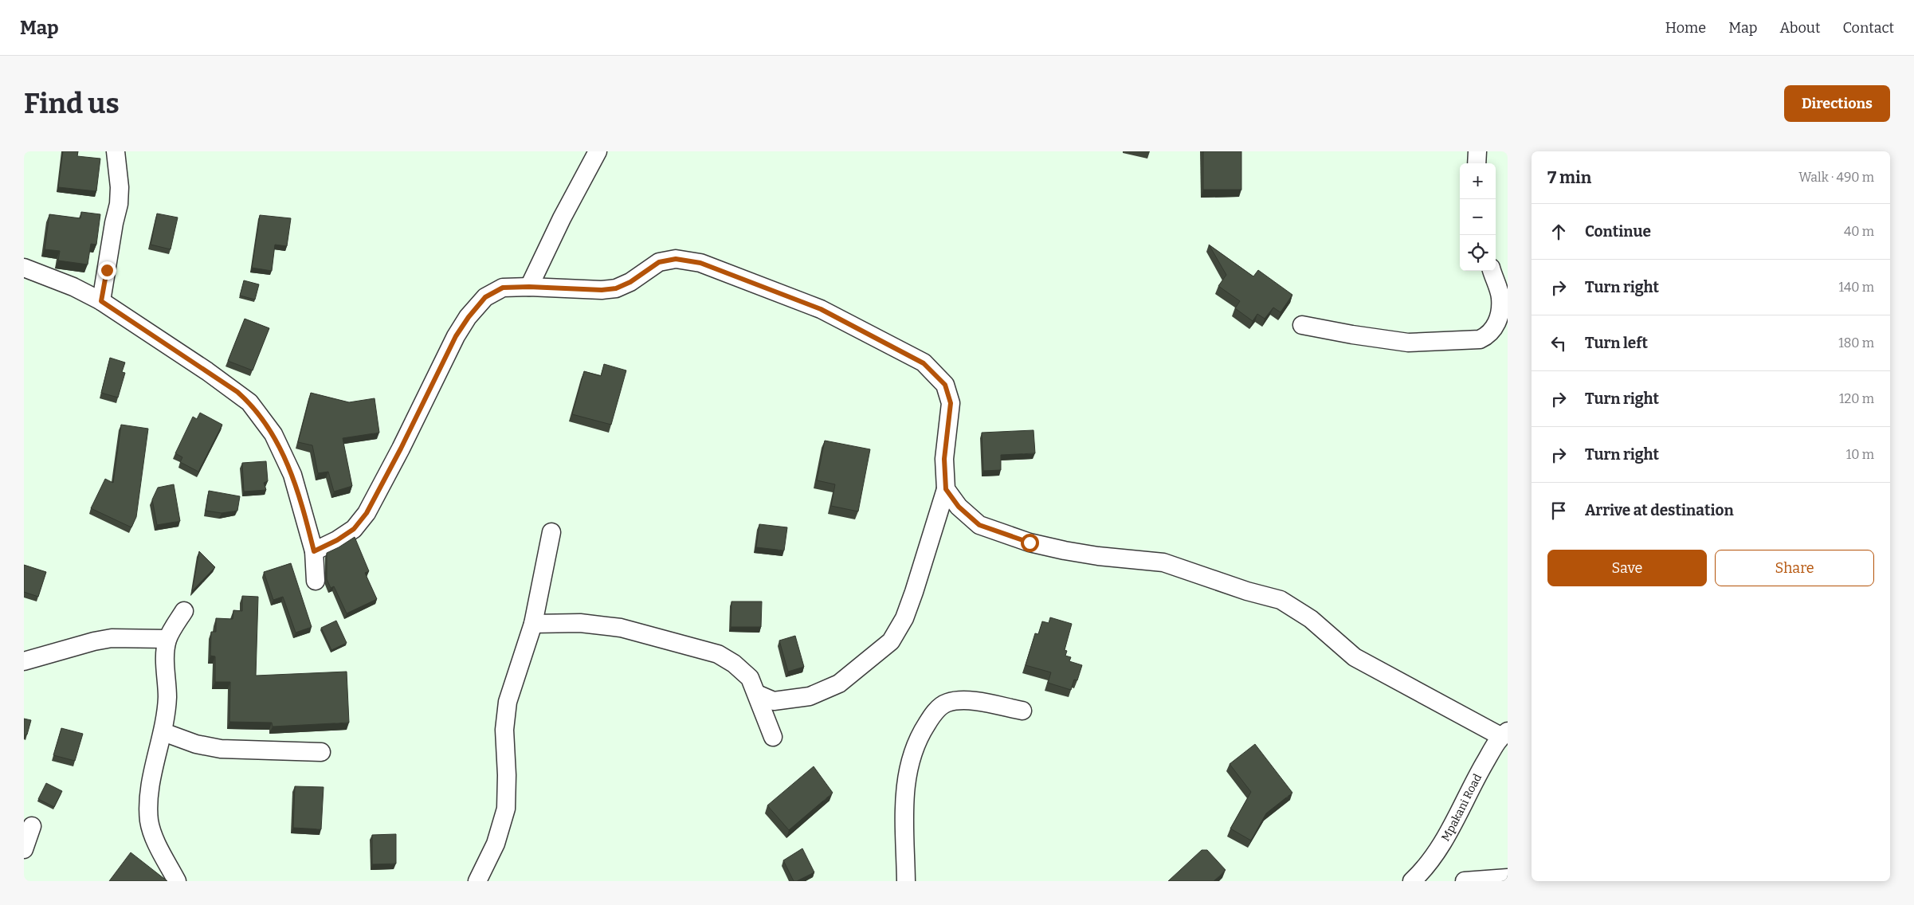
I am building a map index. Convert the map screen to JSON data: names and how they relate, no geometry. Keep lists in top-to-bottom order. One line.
{"streets":{"street":["Mpakani Road"]},"page":{"header":"Map","nav":["Home","Map","About","Contact"],"buttons":["Directions",["Save","Share"]],"title":"Find us","heading":["7 min","Walk · 490 m"],"map_buttons":["+","−"],"list":[["Continue","40 m"],["Turn right","140 m"],["Turn left","180 m"],["Turn right","120 m"],["Turn right","10 m"],"Arrive at destination"]}}
